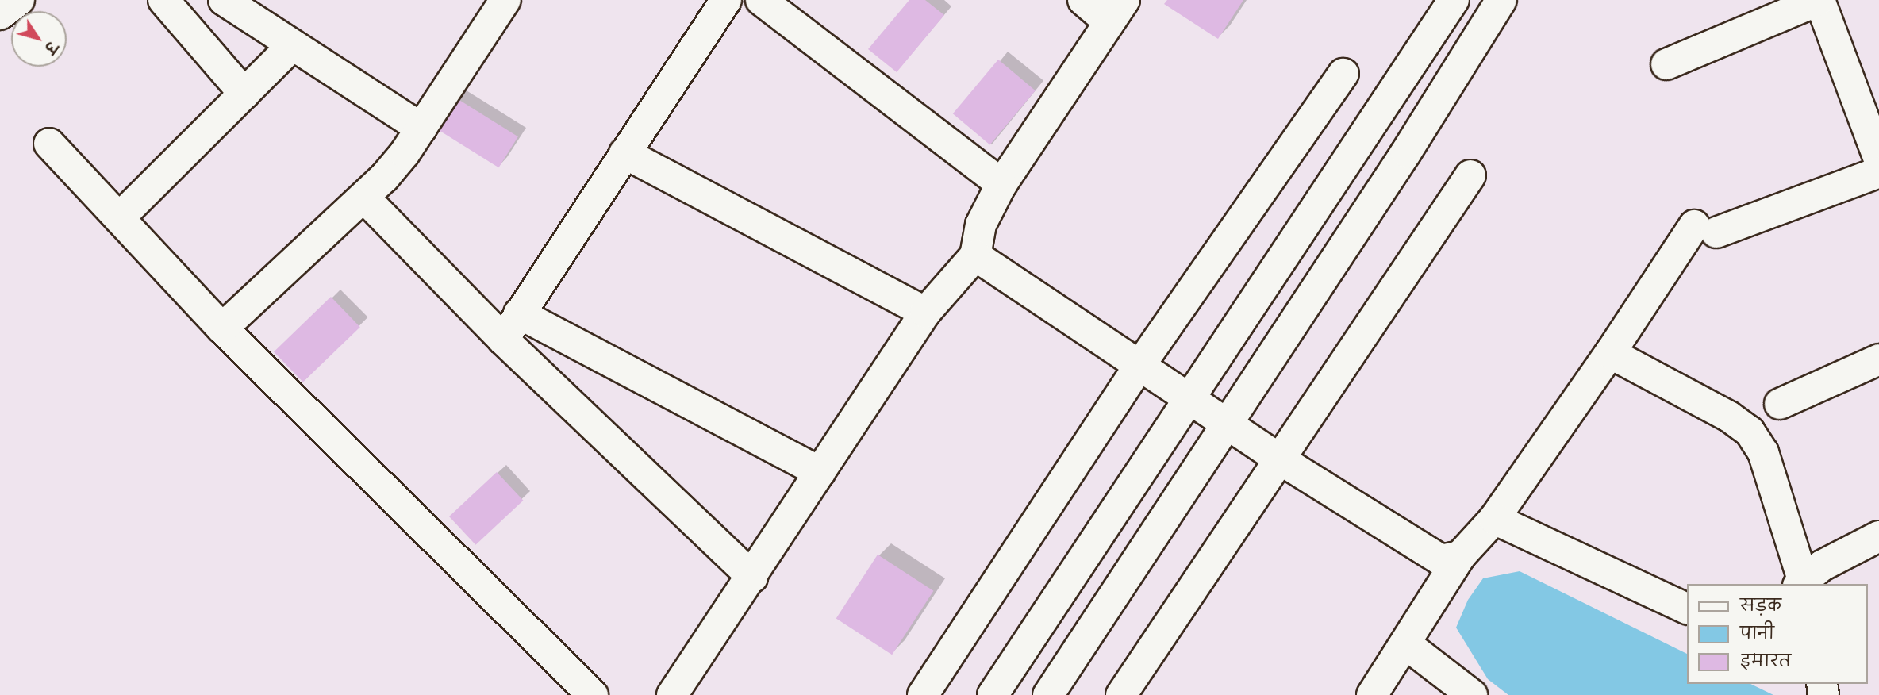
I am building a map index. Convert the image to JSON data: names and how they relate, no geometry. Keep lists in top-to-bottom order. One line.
{"legend":["सड़क","पानी","इमारत"],"north":"bottom right"}
